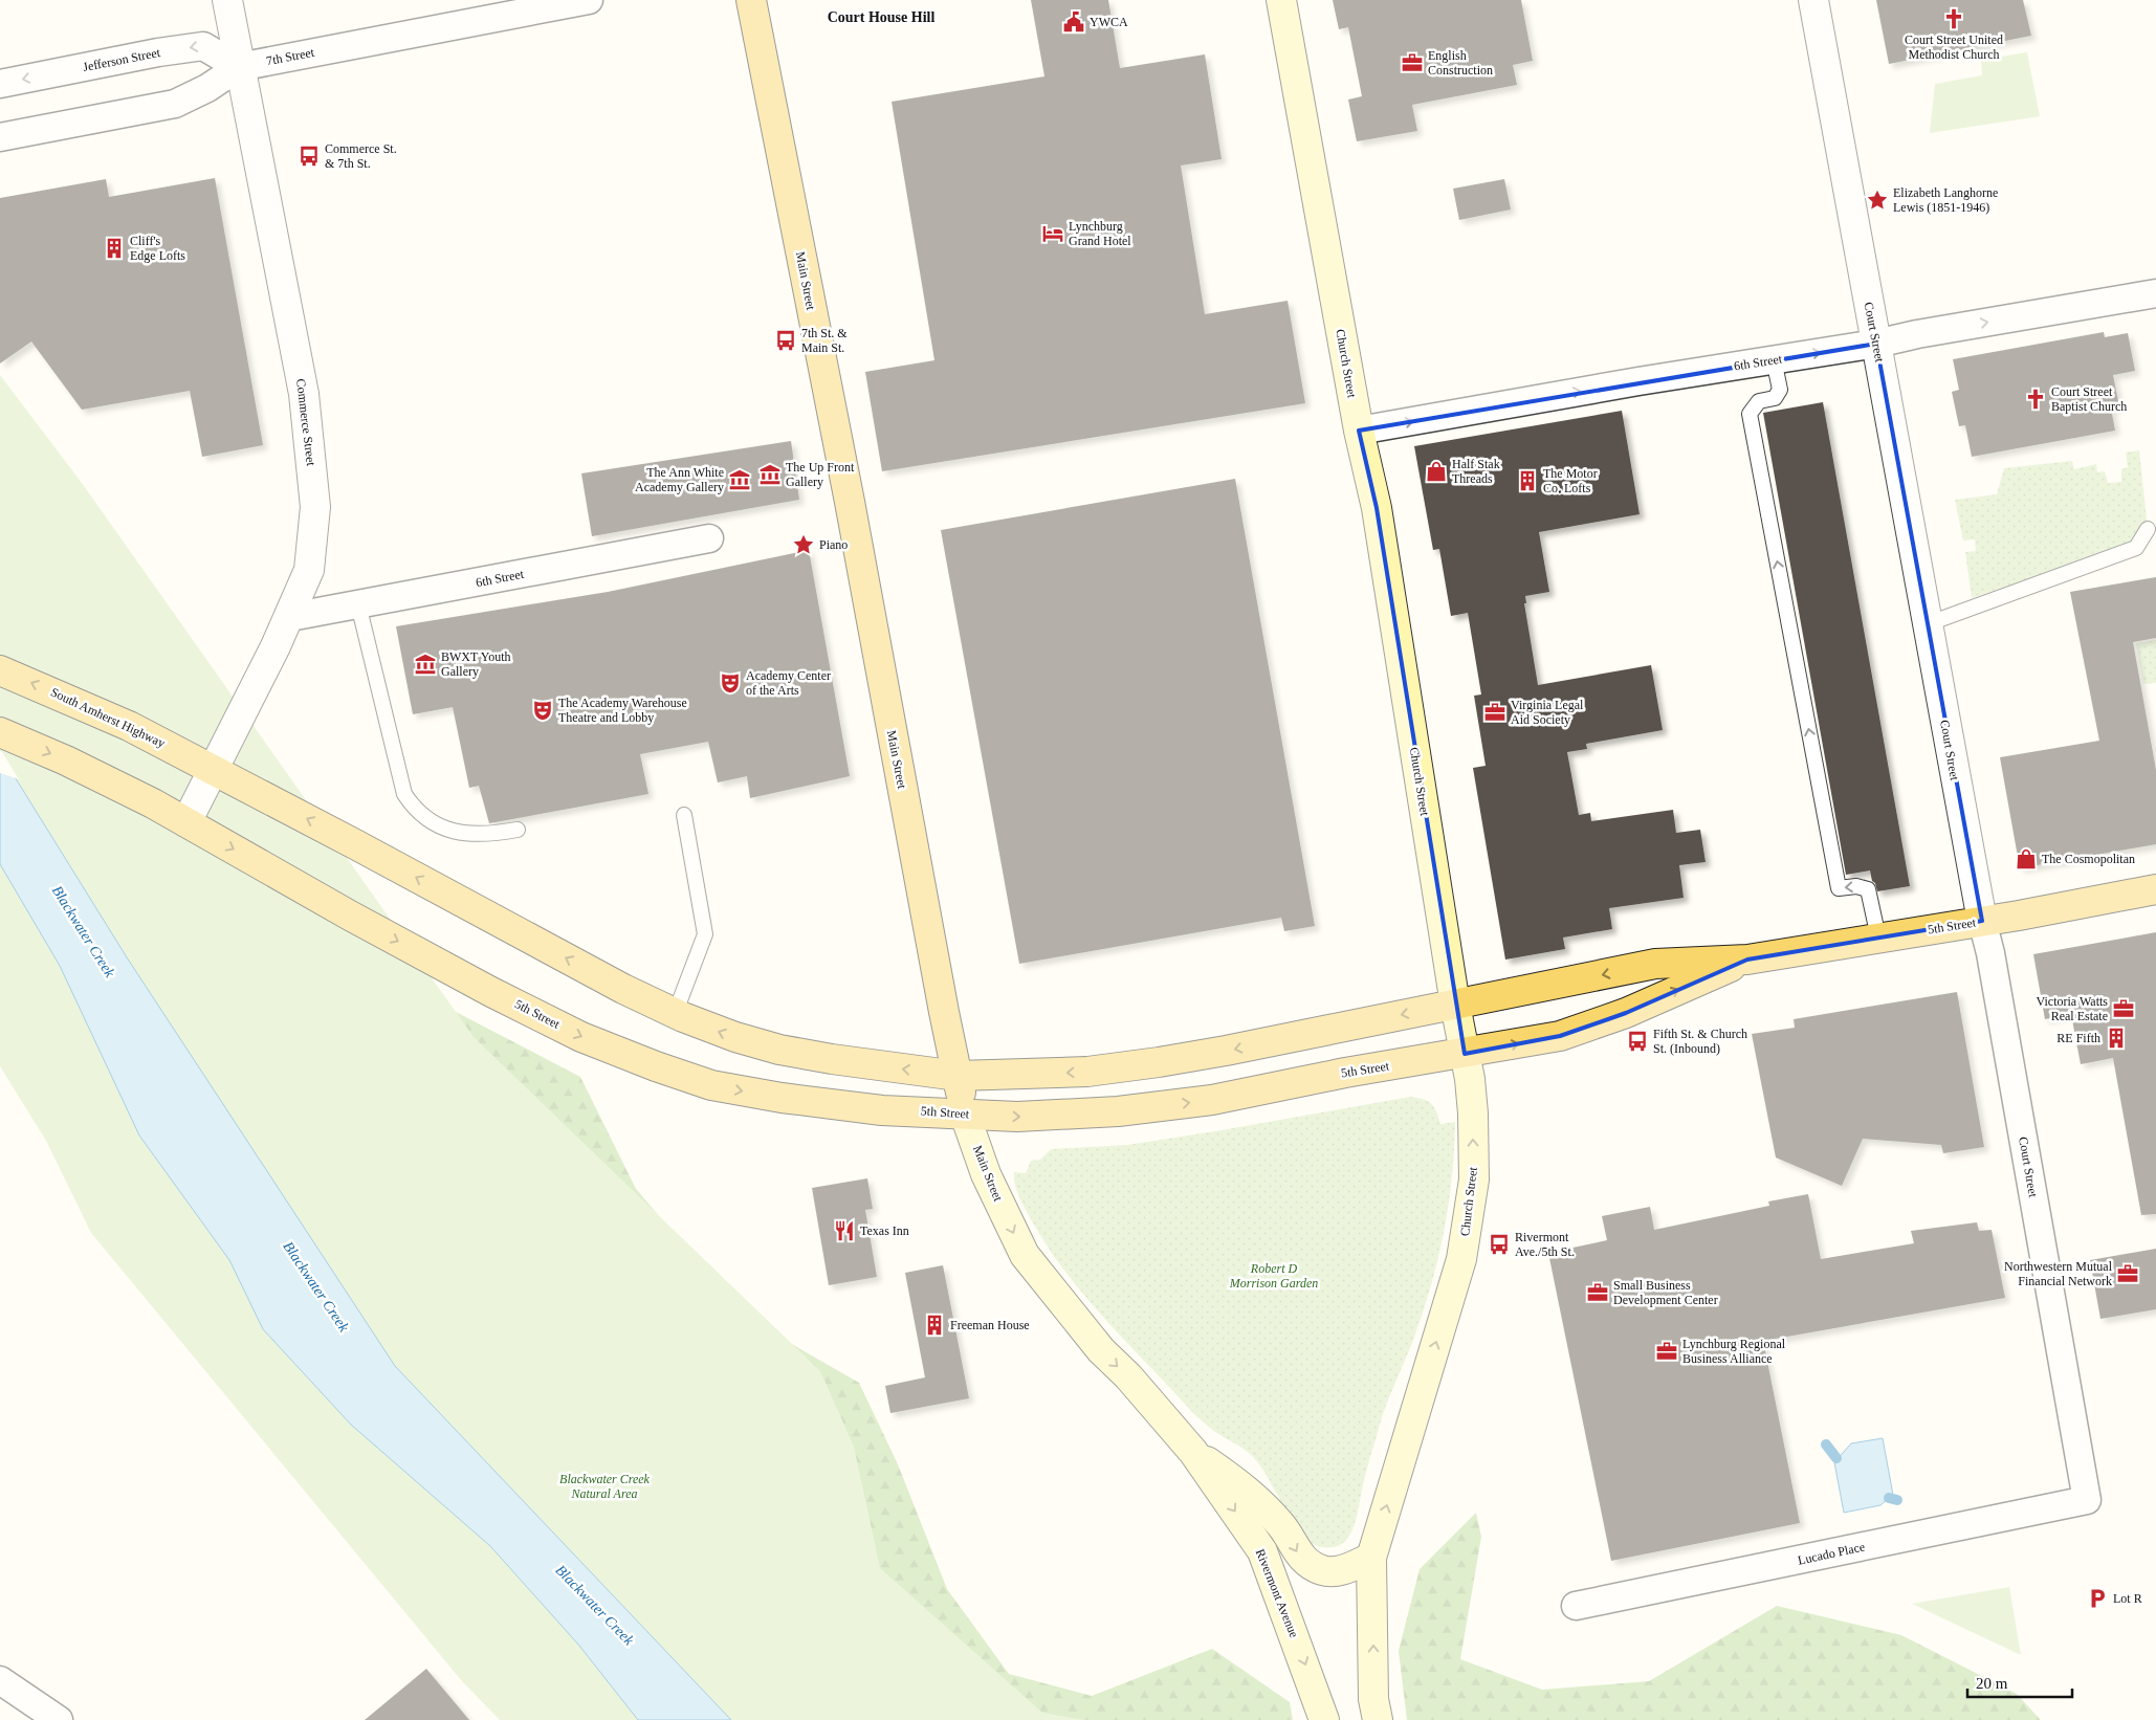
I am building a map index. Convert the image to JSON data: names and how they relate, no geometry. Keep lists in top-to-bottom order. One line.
{"streets":{"main road":["Main Street","Church Street","South Amherst Highway","5th Street","Rivermont Avenue"],"street":["7th Street","Jefferson Street","Court Street","6th Street","Commerce Street","Lucado Place"]},"crossings":[["7th Street","Jefferson Street"],["7th Street","Commerce Street"],["Jefferson Street","Commerce Street"],["Main Street","5th Street"],["Main Street","Rivermont Avenue"],["Court Street","6th Street"],["Court Street","5th Street"],["Court Street","Lucado Place"],["6th Street","Church Street"],["6th Street","Commerce Street"],["Church Street","5th Street"],["Commerce Street","South Amherst Highway"],["Commerce Street","5th Street"],["South Amherst Highway","5th Street"]],"one_way":["Jefferson Street","6th Street"],"districts":["Court House Hill"],"water":["Blackwater Creek"],"parks":["Robert D Morrison Garden","Blackwater Creek Natural Area"],"places":{"church":["Court Street United Methodist Church","Court Street Baptist Church"],"public building":["YWCA"],"office":["English Construction","Virginia Legal Aid Society","Victoria Watts Real Estate","Northwestern Mutual Financial Network","Small Business Development Center","Lynchburg Regional Business Alliance"],"bus stop":["Commerce St. & 7th St.","7th St. & Main St.","Fifth St. & Church St. (Inbound)","Rivermont Ave./5th St."],"place":["Elizabeth Langhorne Lewis (1851-1946)","Piano"],"hotel":["Lynchburg Grand Hotel"],"building":["Cliff's Edge Lofts","The Motor Co. Lofts","RE Fifth","Freeman House"],"shop":["Half Stak Threads","The Cosmopolitan"],"museum":["The Up Front Gallery","The Ann White Academy Gallery","BWXT Youth Gallery"],"theatre":["Academy Center of the Arts","The Academy Warehouse Theatre and Lobby"],"restaurant":["Texas Inn"],"parking":["Lot R"]},"scale_bar":"20 m"}
